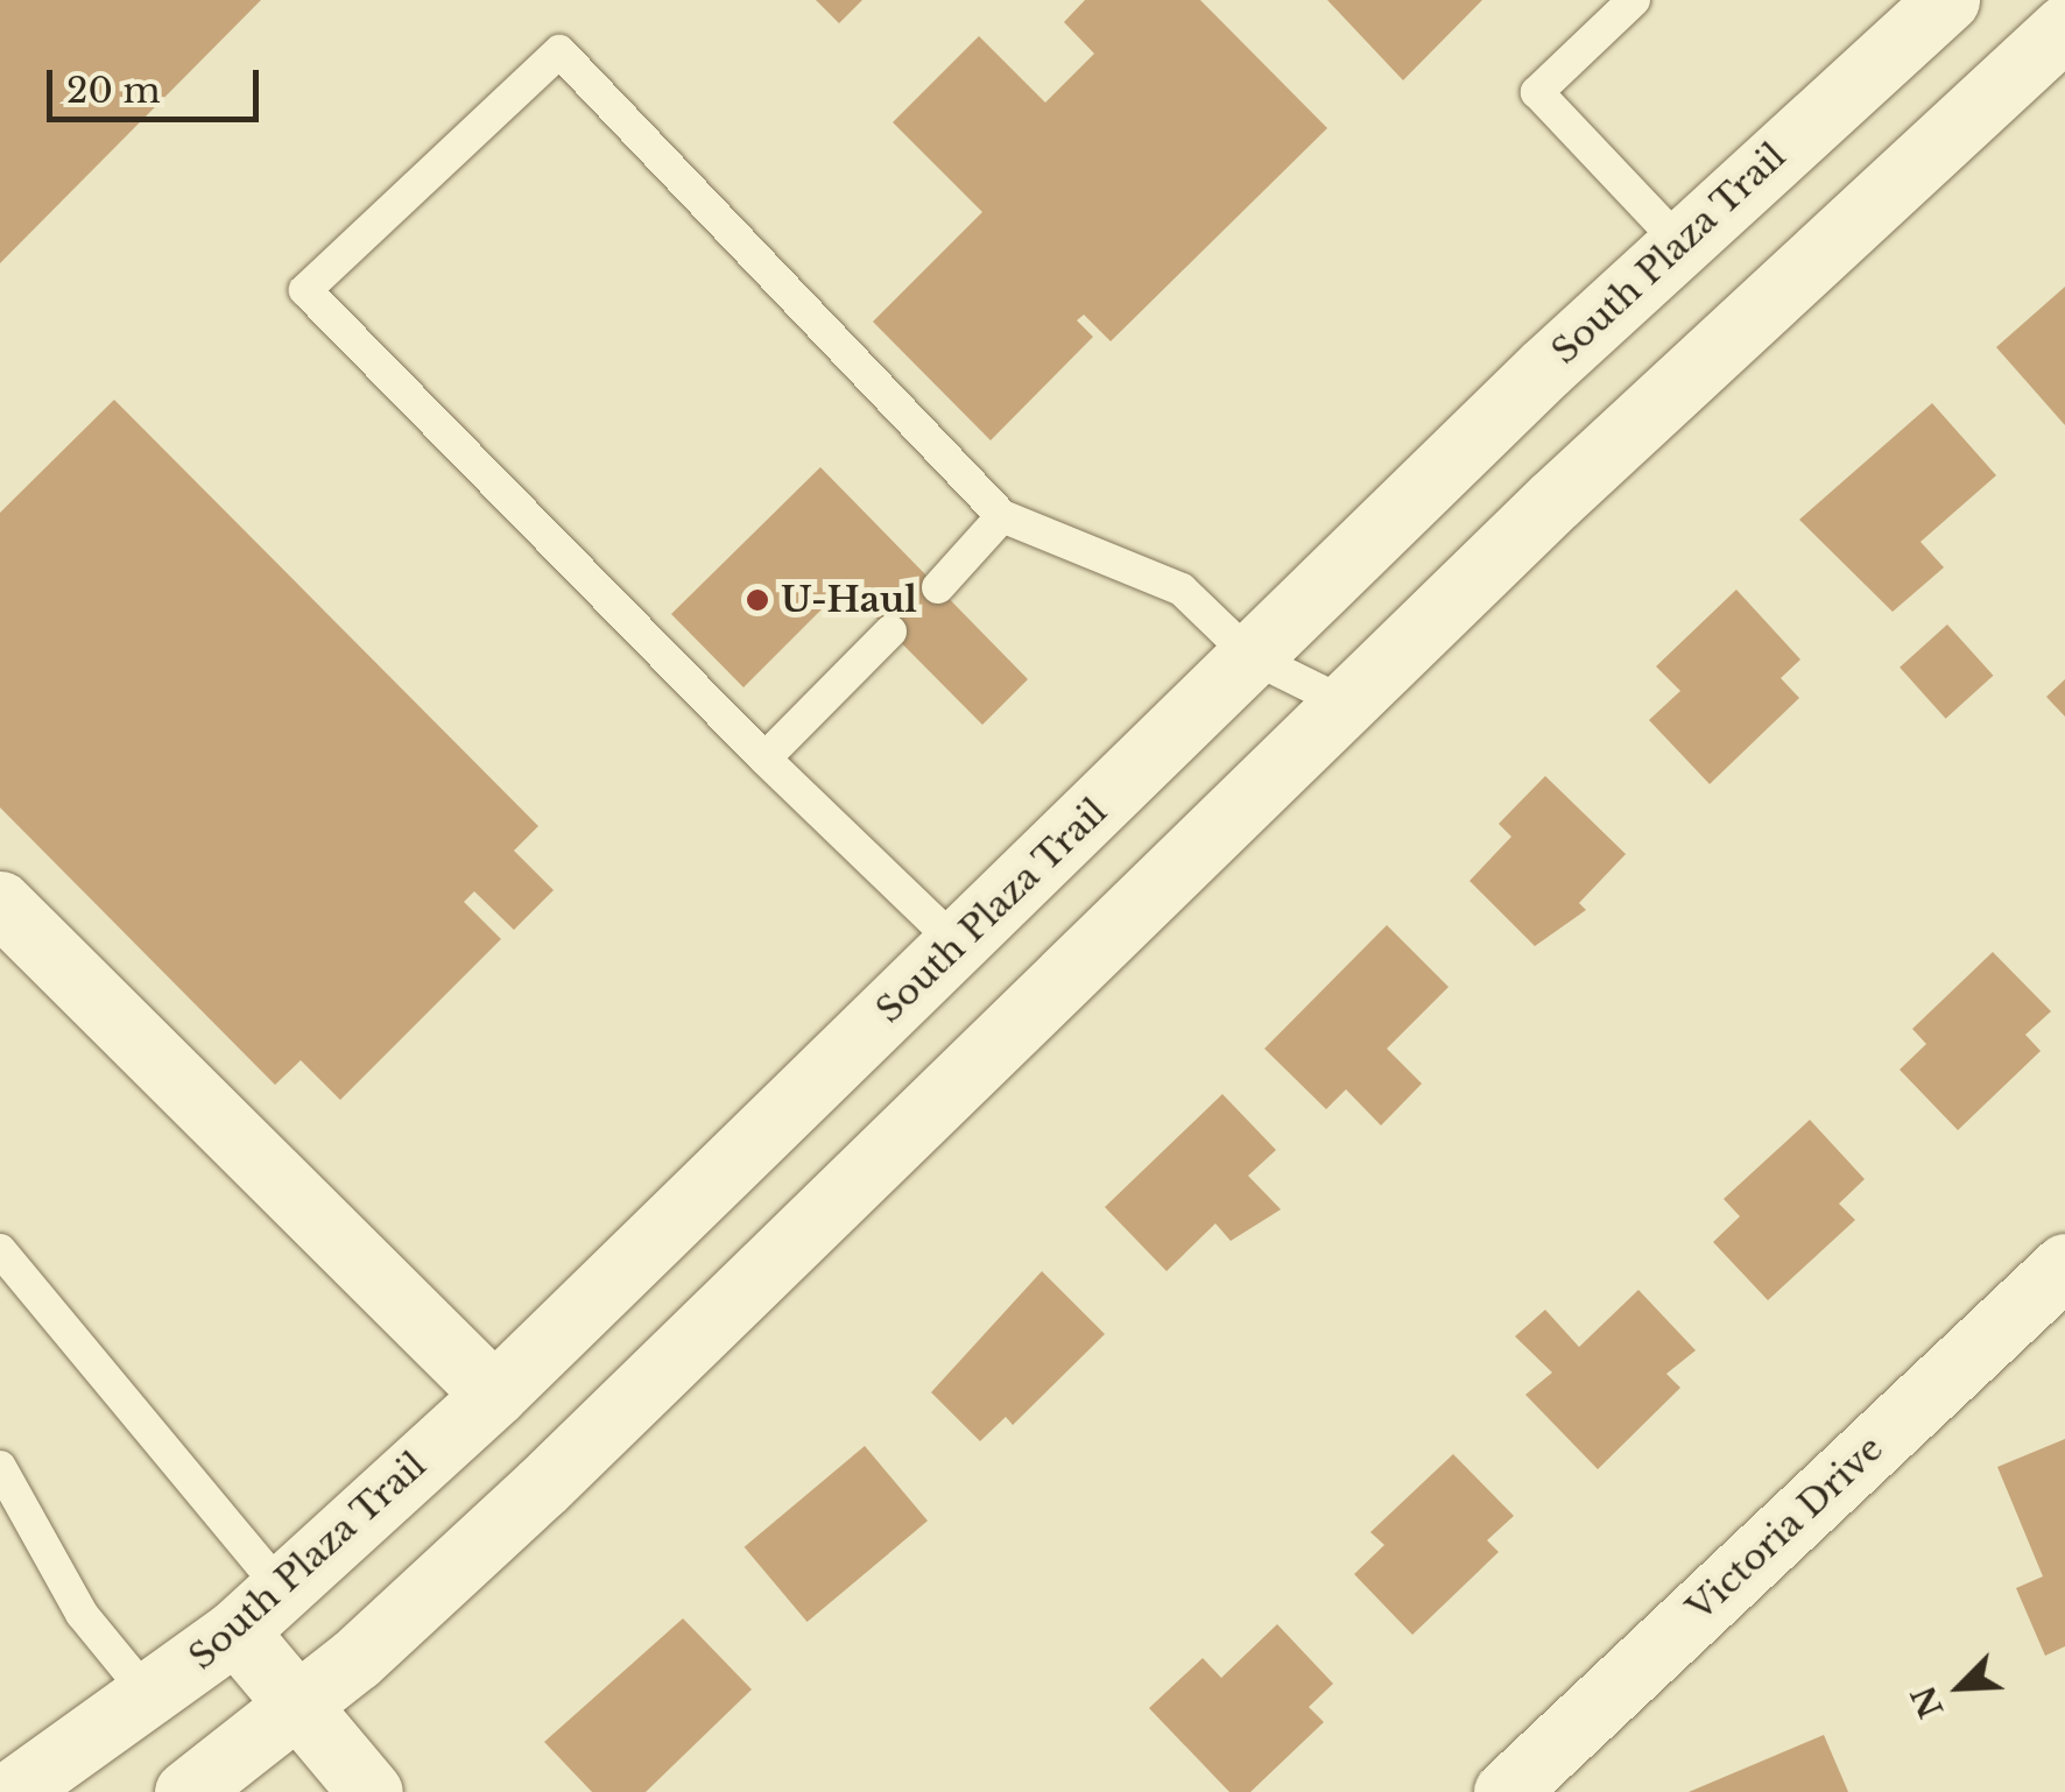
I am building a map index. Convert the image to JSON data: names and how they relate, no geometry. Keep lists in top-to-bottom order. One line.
{"streets":{"main road":["South Plaza Trail","Victoria Drive"]},"places":["U-Haul"],"scale_bar":"20 m","north":"bottom left"}
